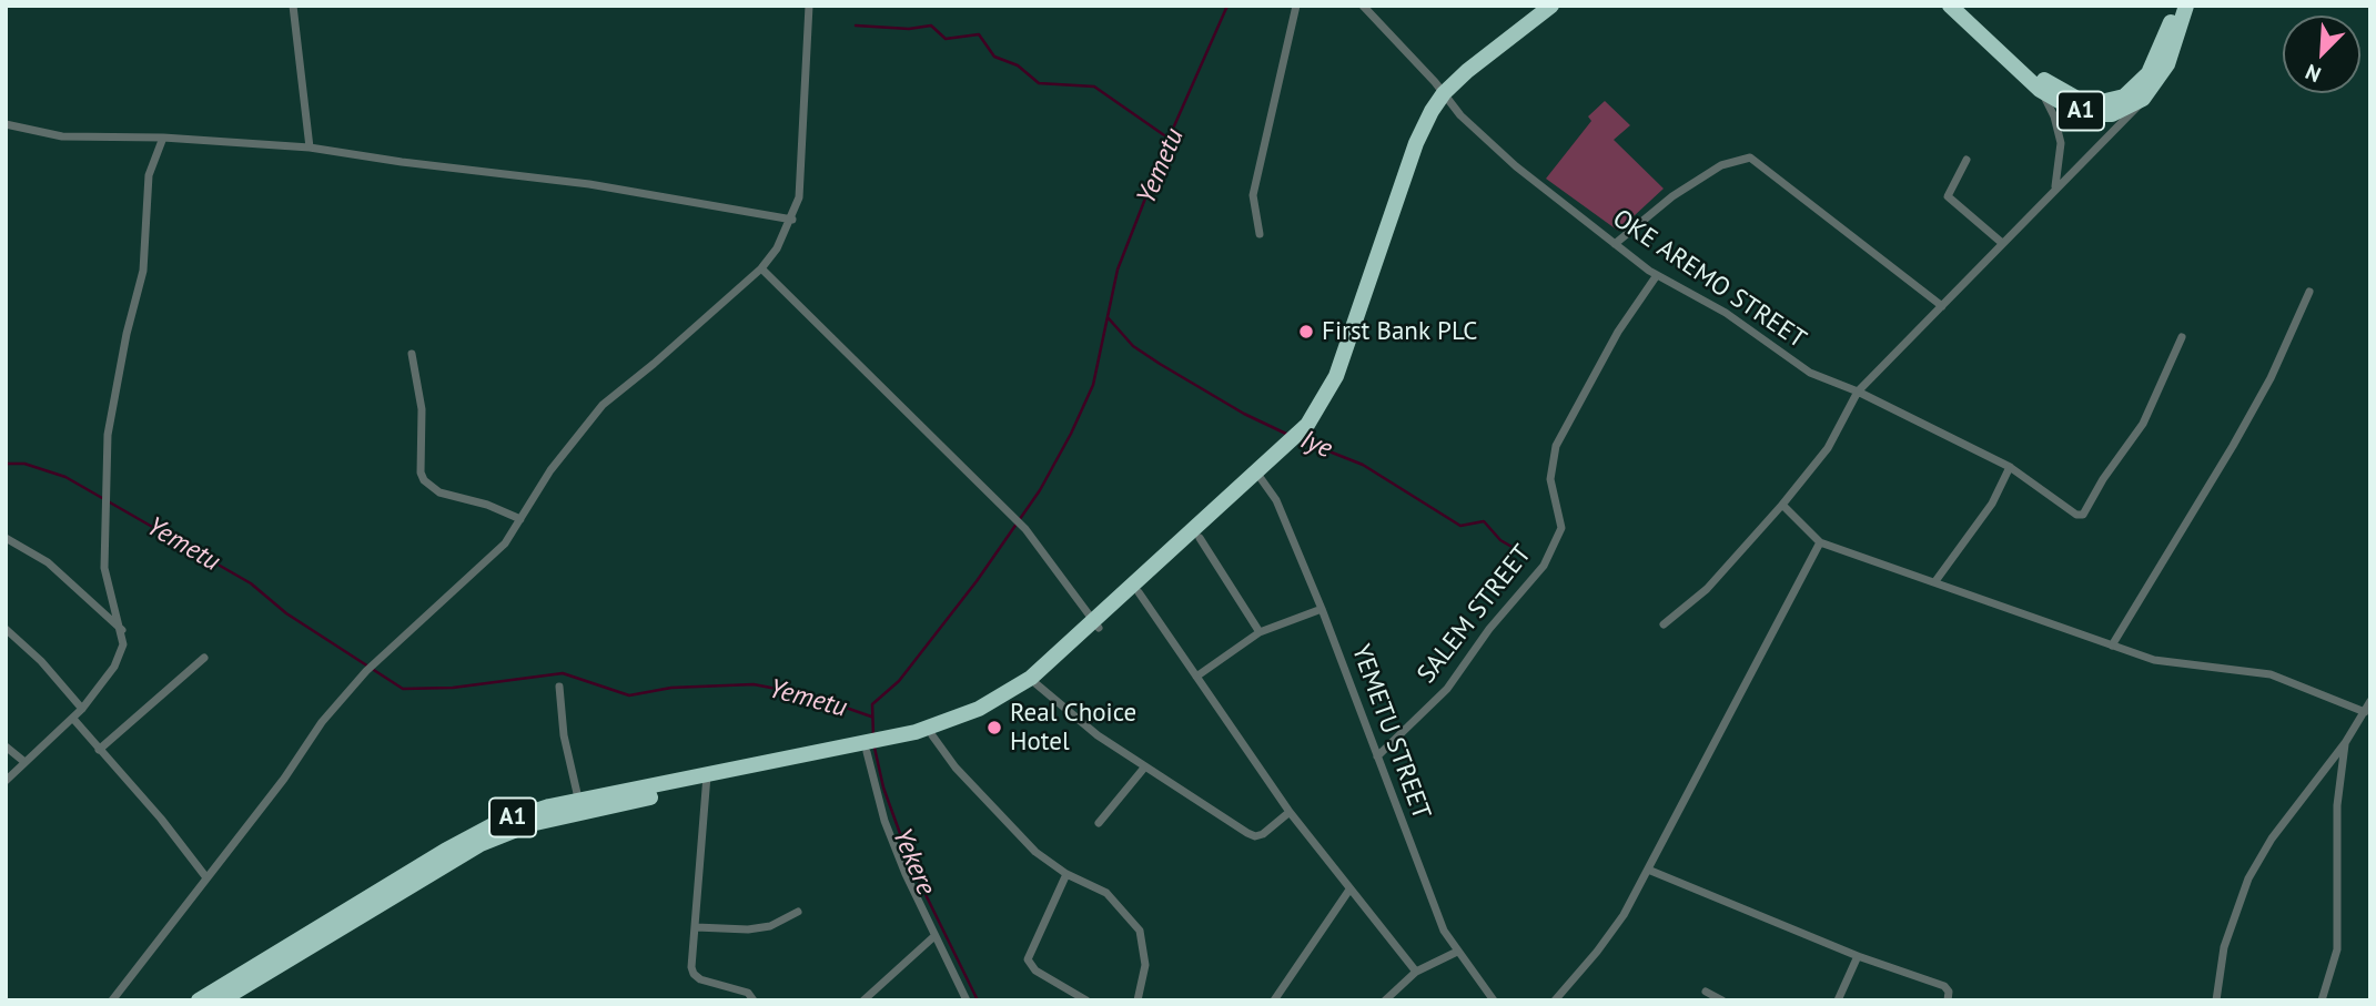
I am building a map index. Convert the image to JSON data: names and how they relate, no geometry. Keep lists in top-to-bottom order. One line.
{"streets":{"highway":["A1"],"street":["OKE AREMO STREET","SALEM STREET","YEMETU STREET"]},"crossings":[["A1","OKE AREMO STREET"],["A1","YEMETU STREET"],["OKE AREMO STREET","SALEM STREET"],["SALEM STREET","YEMETU STREET"]],"water":["Yemetu","Iye","Yekere"],"places":["First Bank PLC","Real Choice Hotel"],"north":"bottom left"}
